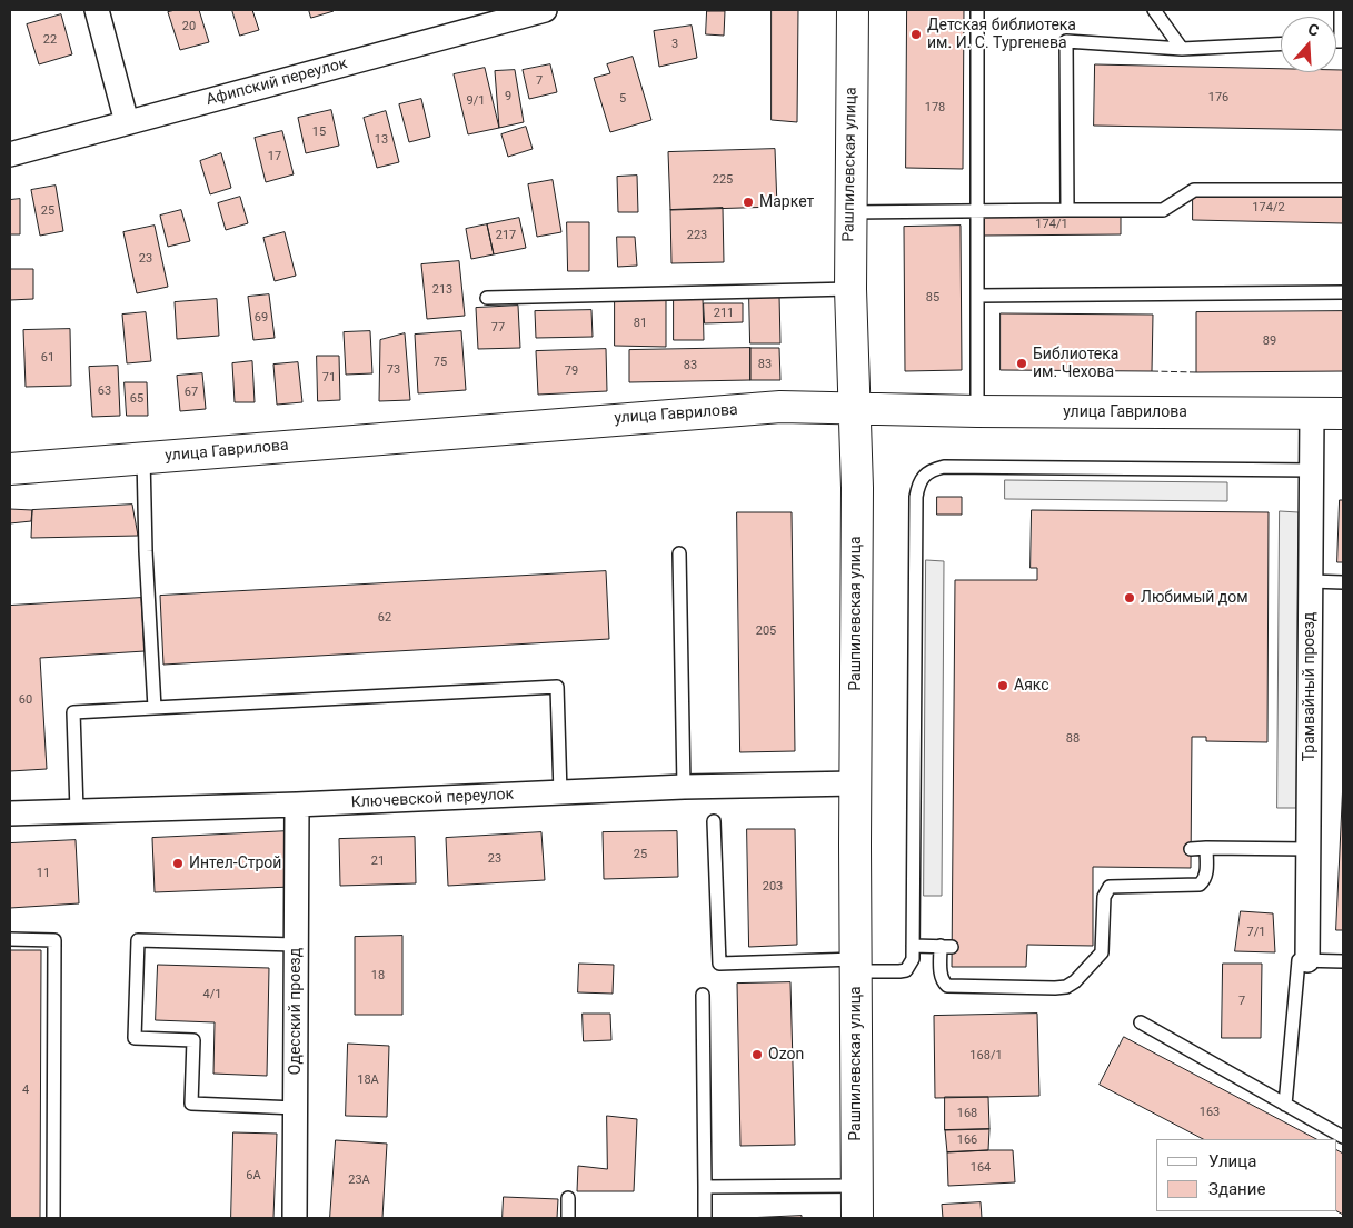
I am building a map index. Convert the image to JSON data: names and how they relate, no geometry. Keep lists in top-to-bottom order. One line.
{"streets":{"main road":["Рашпилевская улица","улица Гаврилова"],"street":["Афипский переулок","Трамвайный проезд","Ключевской переулок","Одесский проезд"]},"crossings":[["Рашпилевская улица","улица Гаврилова"],["Рашпилевская улица","Ключевской переулок"],["улица Гаврилова","Трамвайный проезд"],["Ключевской переулок","Одесский проезд"]],"places":["Детская библиотека им. И. С. Тургенева","Маркет","Библиотека им. Чехова","Любимый дом","Аякс","Интел-Строй","Ozon"],"house_numbers":["20","22","3","7","9","176","5","9/1","178","15","13","17","225","174/2","25","174/1","217","223","23","213","85","211","69","81","77","89","61","75","83","83","73","79","71","63","67","65","62","205","60","88","25","23","21","11","203","7/1","18","4/1","7","168/1","18А","4","163","168","166","164","6А","23А"],"legend":["Улица","Здание"],"north":"top"}
